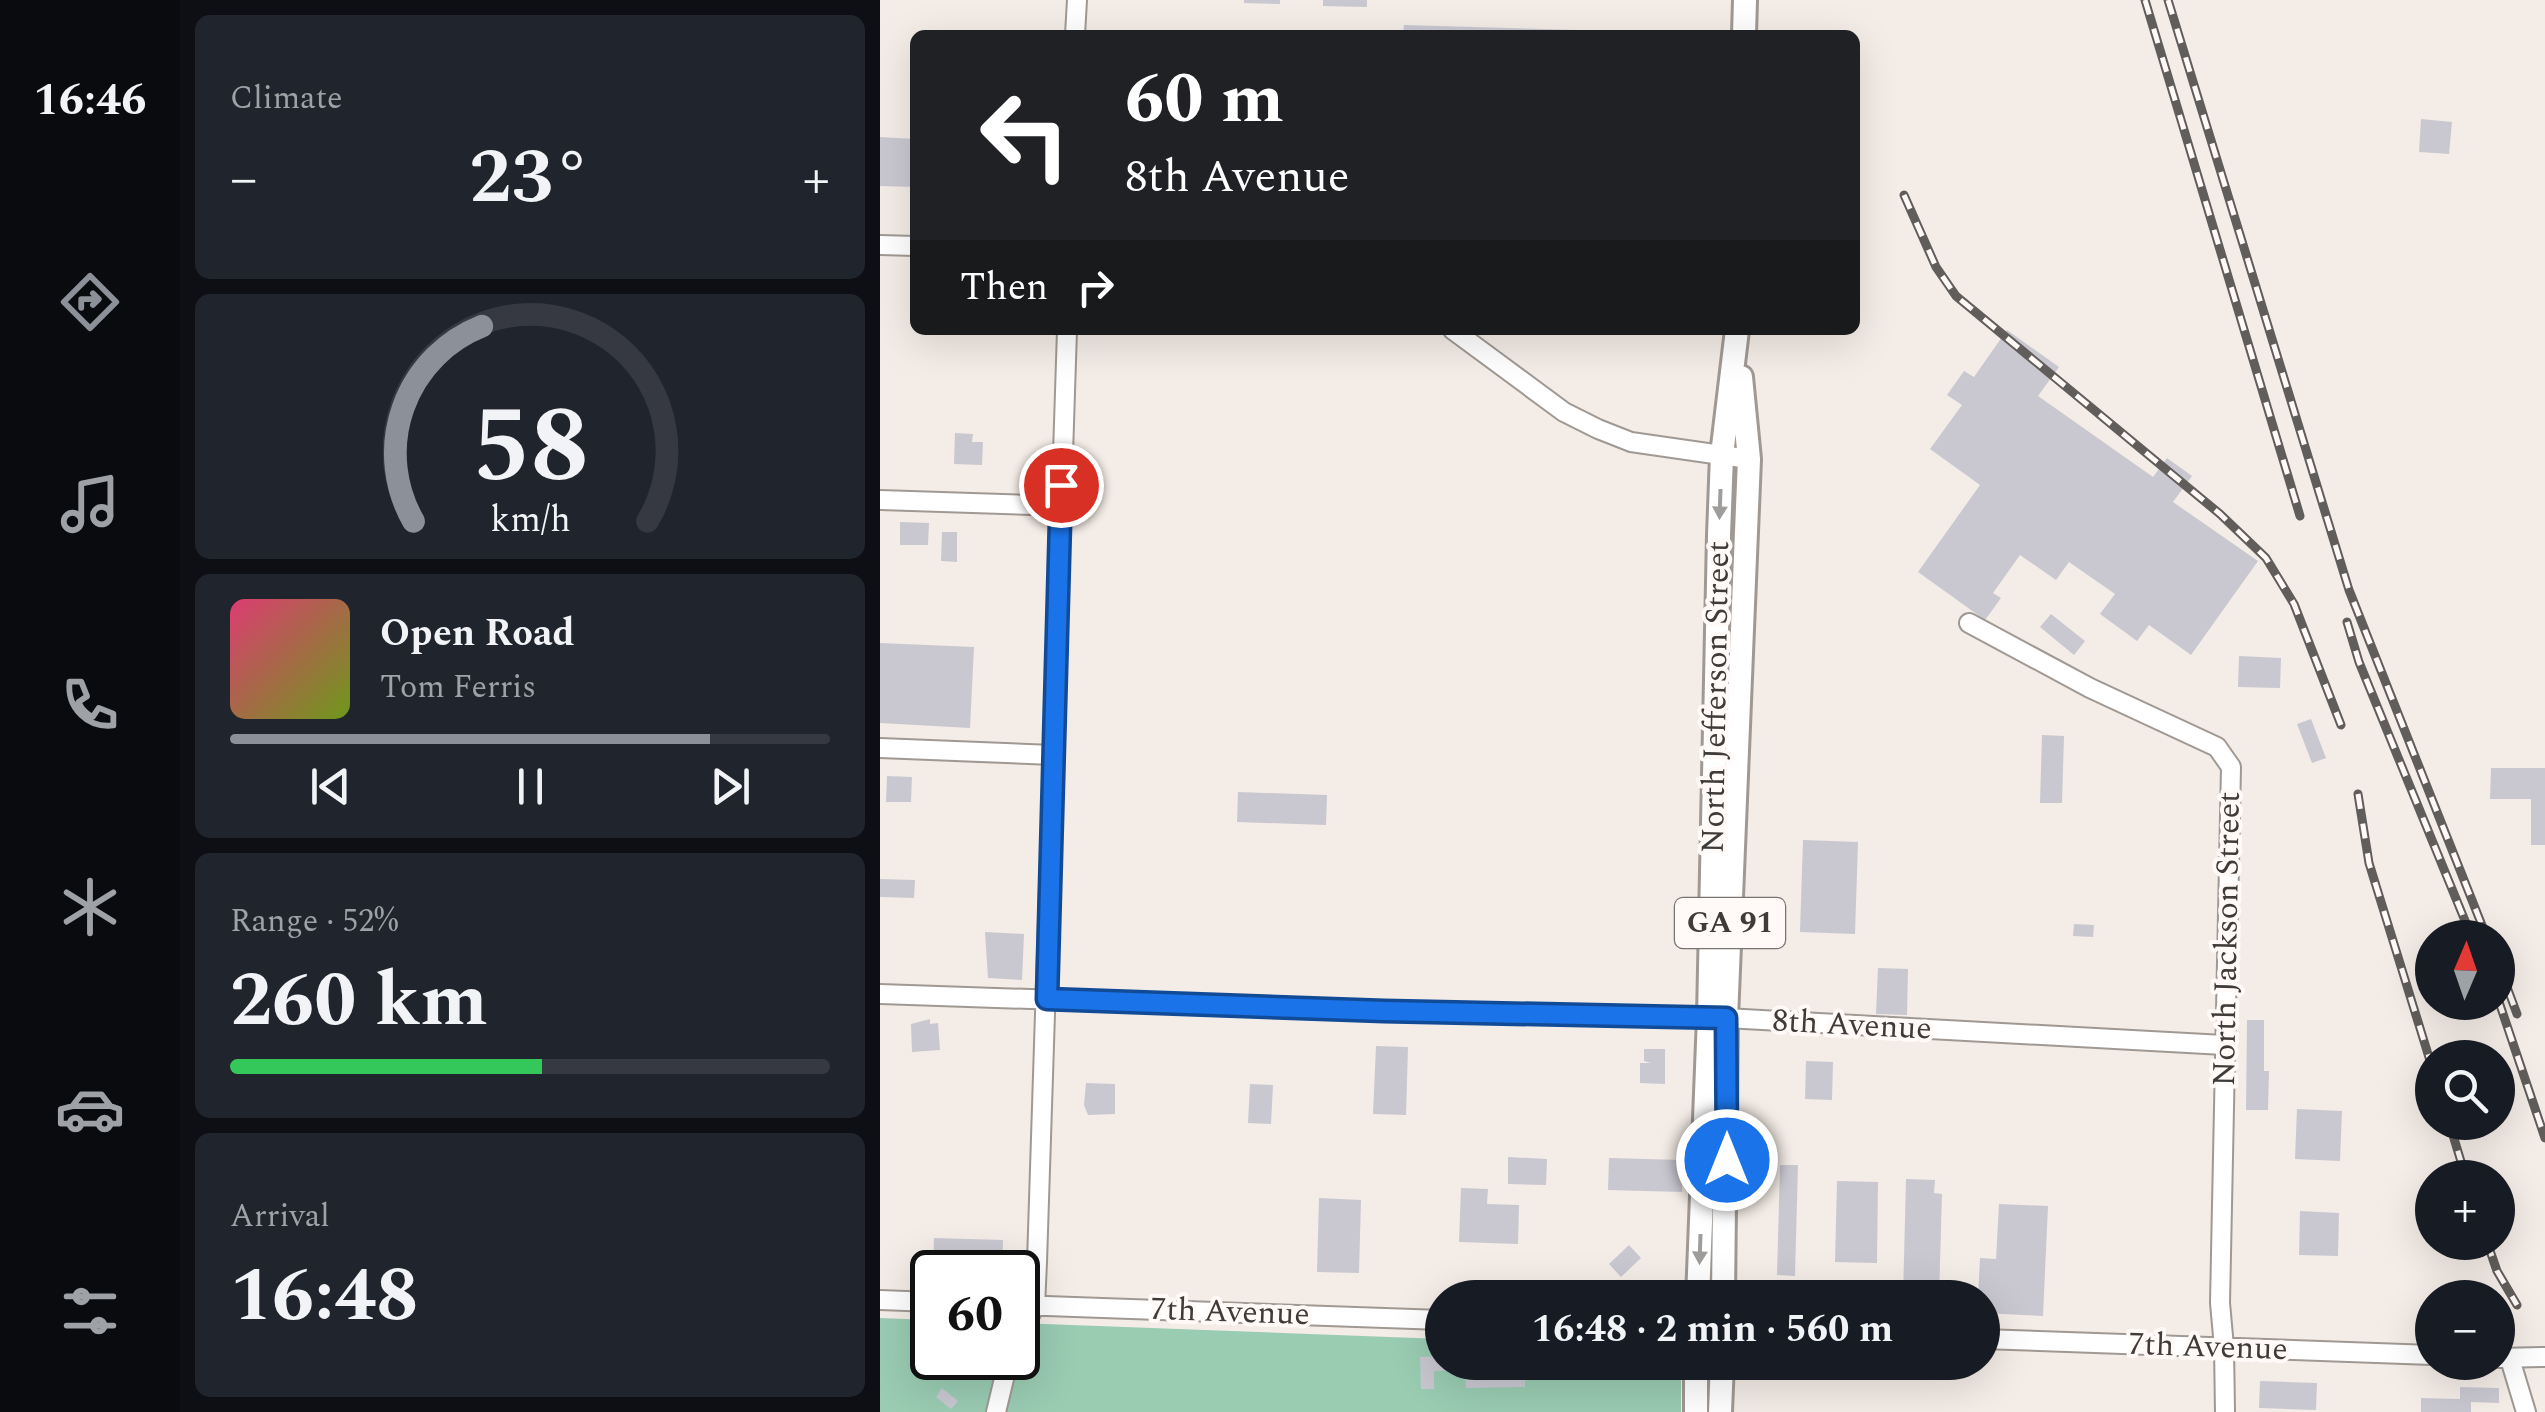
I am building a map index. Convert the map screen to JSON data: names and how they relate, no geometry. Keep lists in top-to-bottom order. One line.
{"streets":{"main road":["North Jefferson Street","GA 91"],"street":["North Jackson Street","8th Avenue","7th Avenue"]},"crossings":[["North Jefferson Street","8th Avenue"],["North Jackson Street","8th Avenue"],["North Jackson Street","7th Avenue"]],"north":"top","page":{"tabs":"16:46","tile":["Climate",["Range · 52%","260 km"],["Arrival","16:48"]],"turn":["60 m","8th Avenue"],"heat":["−","23°","+"],"then":"Then","song":["Open Road","Tom Ferris"],"map_buttons":["+","−"],"limit":"60","trip":"16:48 · 2 min · 560 m","gauge":["58","km/h"]}}
